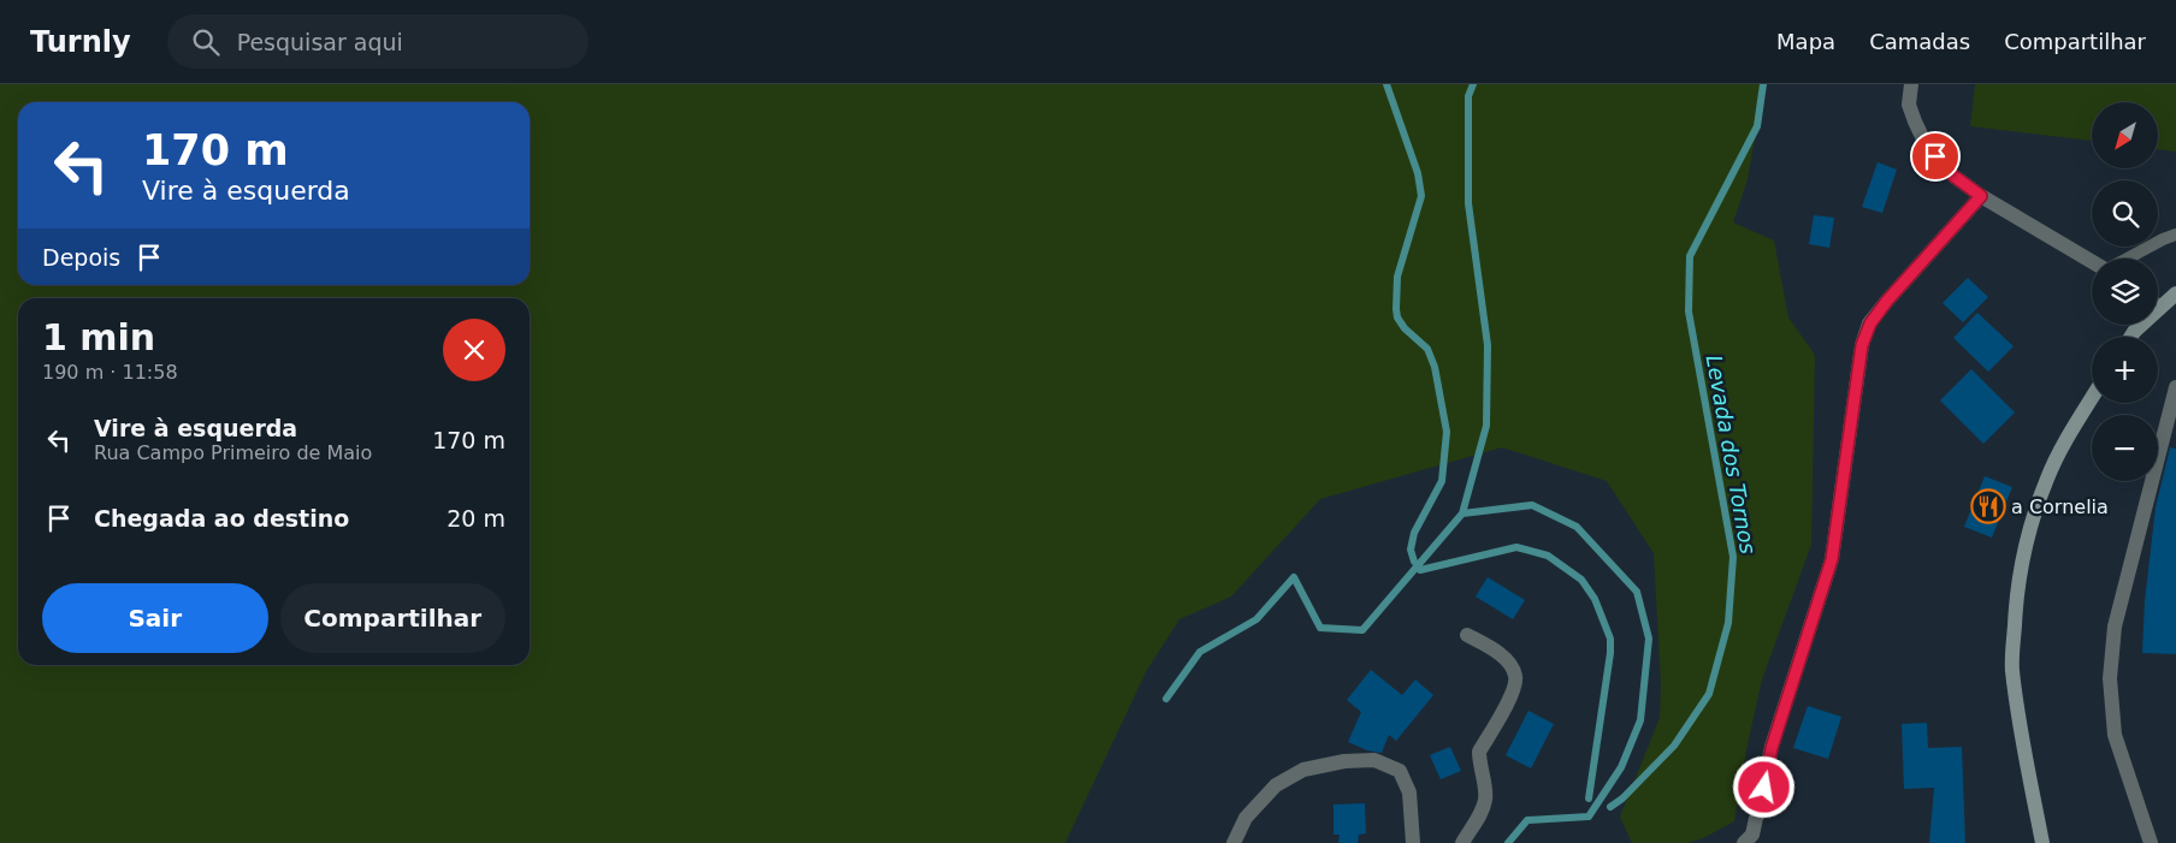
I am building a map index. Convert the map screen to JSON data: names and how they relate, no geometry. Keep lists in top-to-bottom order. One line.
{"water":["Levada dos Tornos"],"places":{"restaurant":["a Cornelia"]},"north":"bottom left","page":{"header":"Turnly","search":"Pesquisar aqui","nav":["Mapa","Camadas","Compartilhar"],"map_buttons":["+","−"],"turn":["170 m","Vire à esquerda"],"then":"Depois","heading":["1 min","190 m · 11:58"],"list":[{"name":"Vire à esquerda","note":"Rua Campo Primeiro de Maio","value":"170 m"},{"name":"Chegada ao destino","value":"20 m"}],"buttons":["Sair","Compartilhar"]}}
